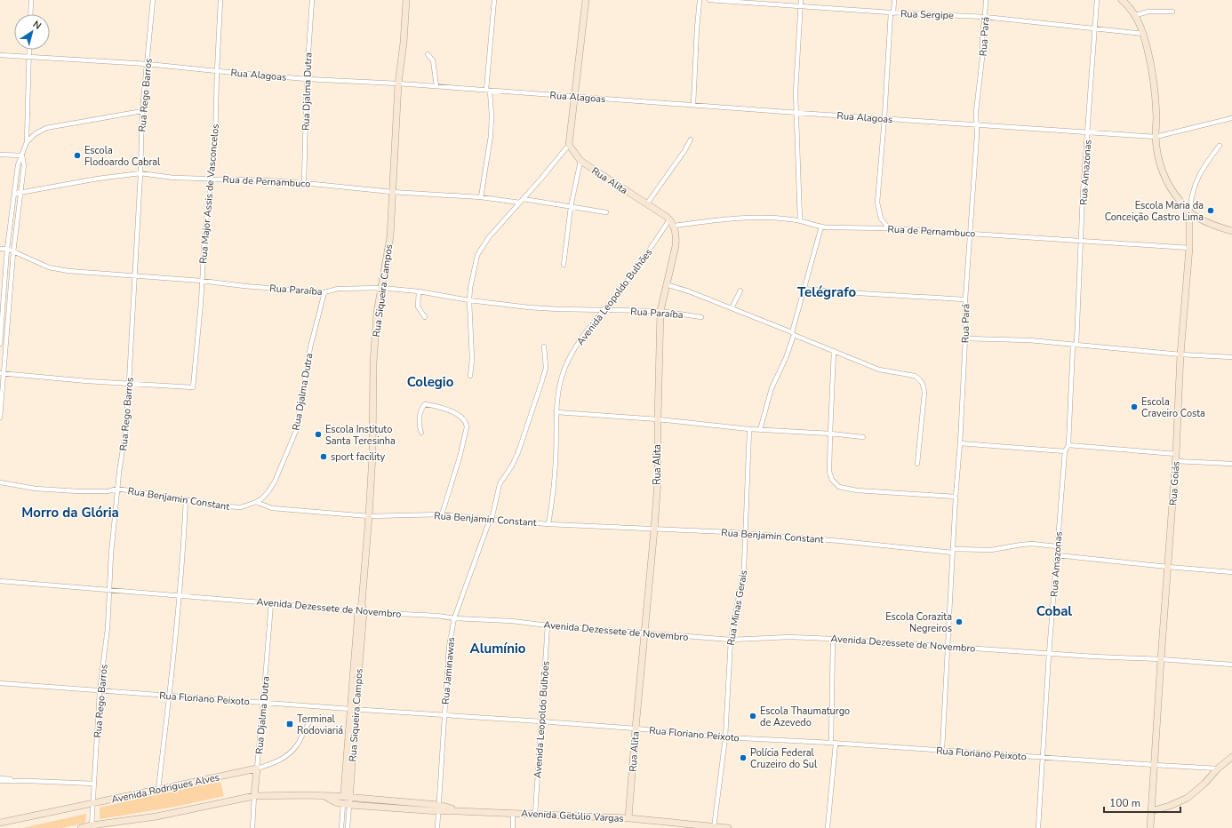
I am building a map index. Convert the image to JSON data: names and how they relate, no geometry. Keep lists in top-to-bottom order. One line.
{"streets":{"street":["Rua Sergipe","Rua Pará","Rua Alagoas","Rua Djalma Dutra","Rua Rego Barros","Rua Amazonas","Rua Alita","Rua de Pernambuco","Rua Major Assis de Vasconcelos","Rua Paraíba","Rua Siqueira Campos","Avenida Leopoldo Bulhões","Rua Goiás","Rua Benjamin Constant","Avenida Dezessete de Novembro","Rua Minas Gerais","Rua Jaminawas","Rua Floriano Peixoto","Avenida Rodrigues Alves","Avenida Getúlio Vargas"]},"crossings":[["Rua Sergipe","Rua Pará"],["Rua Sergipe","Rua Amazonas"],["Rua Pará","Rua Alagoas"],["Rua Pará","Rua de Pernambuco"],["Rua Pará","Rua Benjamin Constant"],["Rua Pará","Avenida Dezessete de Novembro"],["Rua Pará","Rua Floriano Peixoto"],["Rua Alagoas","Rua Djalma Dutra"],["Rua Alagoas","Rua Rego Barros"],["Rua Alagoas","Rua Amazonas"],["Rua Alagoas","Rua Major Assis de Vasconcelos"],["Rua Alagoas","Rua Siqueira Campos"],["Rua Djalma Dutra","Rua de Pernambuco"],["Rua Djalma Dutra","Rua Paraíba"],["Rua Djalma Dutra","Rua Benjamin Constant"],["Rua Djalma Dutra","Avenida Dezessete de Novembro"],["Rua Djalma Dutra","Rua Floriano Peixoto"],["Rua Djalma Dutra","Avenida Rodrigues Alves"],["Rua Djalma Dutra","Avenida Getúlio Vargas"],["Rua Rego Barros","Rua de Pernambuco"],["Rua Rego Barros","Rua Major Assis de Vasconcelos"],["Rua Rego Barros","Rua Paraíba"],["Rua Rego Barros","Rua Benjamin Constant"],["Rua Rego Barros","Avenida Dezessete de Novembro"],["Rua Rego Barros","Rua Floriano Peixoto"],["Rua Rego Barros","Avenida Rodrigues Alves"],["Rua Amazonas","Rua de Pernambuco"],["Rua Amazonas","Rua Benjamin Constant"],["Rua Amazonas","Avenida Dezessete de Novembro"],["Rua Amazonas","Rua Floriano Peixoto"],["Rua Alita","Rua de Pernambuco"],["Rua Alita","Rua Paraíba"],["Rua Alita","Avenida Leopoldo Bulhões"],["Rua Alita","Rua Benjamin Constant"],["Rua Alita","Avenida Dezessete de Novembro"],["Rua Alita","Rua Floriano Peixoto"],["Rua Alita","Avenida Getúlio Vargas"],["Rua de Pernambuco","Rua Major Assis de Vasconcelos"],["Rua de Pernambuco","Rua Siqueira Campos"],["Rua de Pernambuco","Rua Goiás"],["Rua Major Assis de Vasconcelos","Rua Paraíba"],["Rua Paraíba","Rua Siqueira Campos"],["Rua Paraíba","Avenida Leopoldo Bulhões"],["Rua Siqueira Campos","Rua Benjamin Constant"],["Rua Siqueira Campos","Avenida Dezessete de Novembro"],["Rua Siqueira Campos","Rua Floriano Peixoto"],["Rua Siqueira Campos","Avenida Getúlio Vargas"],["Avenida Leopoldo Bulhões","Rua Benjamin Constant"],["Avenida Leopoldo Bulhões","Avenida Dezessete de Novembro"],["Avenida Leopoldo Bulhões","Rua Floriano Peixoto"],["Avenida Leopoldo Bulhões","Avenida Getúlio Vargas"],["Rua Goiás","Avenida Dezessete de Novembro"],["Rua Goiás","Rua Floriano Peixoto"],["Rua Benjamin Constant","Rua Minas Gerais"],["Rua Benjamin Constant","Rua Jaminawas"],["Avenida Dezessete de Novembro","Rua Minas Gerais"],["Avenida Dezessete de Novembro","Rua Jaminawas"],["Rua Minas Gerais","Rua Floriano Peixoto"],["Rua Minas Gerais","Avenida Getúlio Vargas"],["Rua Jaminawas","Rua Floriano Peixoto"],["Rua Jaminawas","Avenida Getúlio Vargas"]],"districts":["Telégrafo","Colegio","Morro da Glória","Cobal","Alumínio"],"places":{"other":["Escola Flodoardo Cabral","Escola Maria da Conceição Castro Lima","Escola Craveiro Costa","Escola Instituto Santa Teresinha","sport facility","Escola Corazita Negreiros","Escola Thaumaturgo de Azevedo","Polícia Federal Cruzeiro do Sul"],"transit":["Terminal Rodoviariá"]},"scale_bar":"100 m","north":"top right"}
